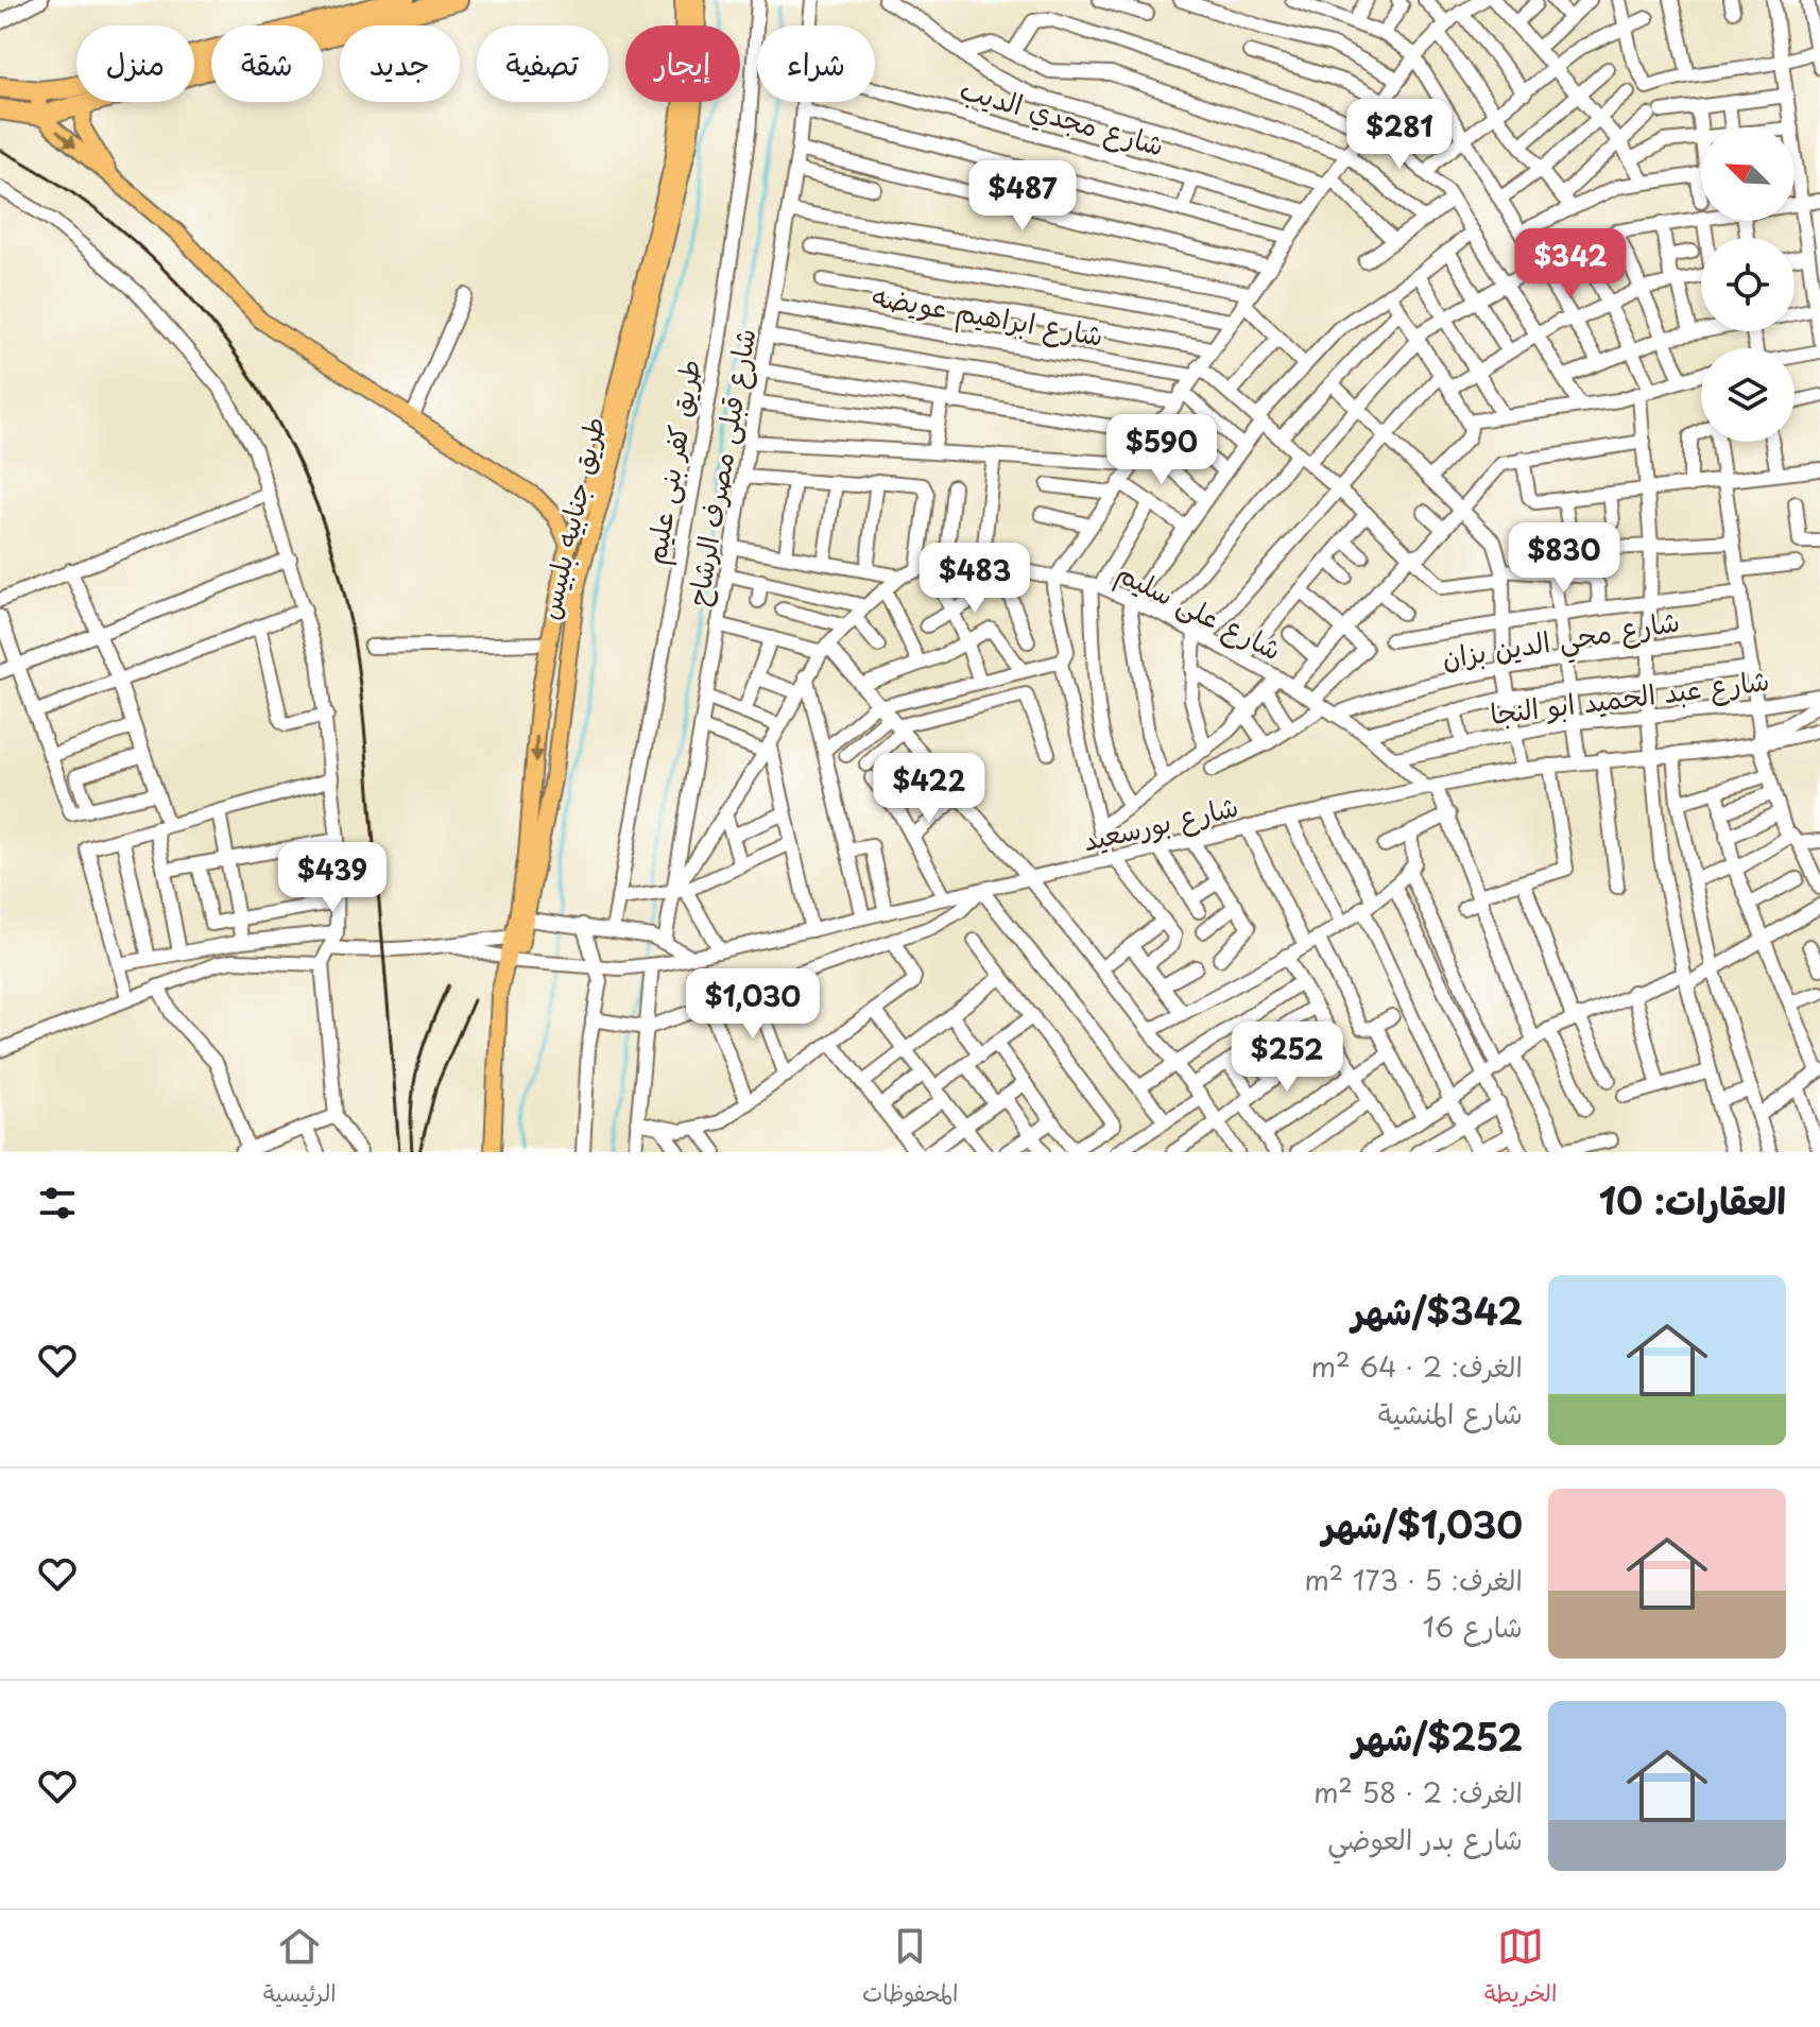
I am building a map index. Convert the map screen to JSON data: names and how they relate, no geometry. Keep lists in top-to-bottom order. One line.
{"streets":{"main road":["طريق جنابيه بلبيس"],"street":["شارع مجدي الديب","شارع ابراهيم عويضه","طريق كفر بنى عليم","شارع قبلى مصرف الرشاح","شارع على سليم","شارع محي الدين بزان","شارع عبد الحميد ابو النجا","شارع بورسعيد"]},"crossings":[["شارع ابراهيم عويضه","شارع قبلى مصرف الرشاح"],["شارع قبلى مصرف الرشاح","شارع على سليم"],["طريق جنابيه بلبيس","شارع بورسعيد"],["شارع على سليم","شارع محي الدين بزان"],["شارع على سليم","شارع عبد الحميد ابو النجا"],["شارع على سليم","شارع بورسعيد"]],"north":"top left","page":{"chip":["شراء","إيجار","تصفية","جديد","شقة","منزل"],"price":["$281","$487","$342","$590","$830","$483","$422","$439","$1,030","$252"],"heading":"العقارات: 10","list":[{"name":"$342/شهر","note":"الغرف: 2 · 64 m² · شارع المنشية"},{"name":"$1,030/شهر","note":"الغرف: 5 · 173 m² · شارع 16"},{"name":"$252/شهر","note":"الغرف: 2 · 58 m² · شارع بدر العوضي"}],"tabs":["الخريطة","المحفوظات","الرئيسية"]}}
